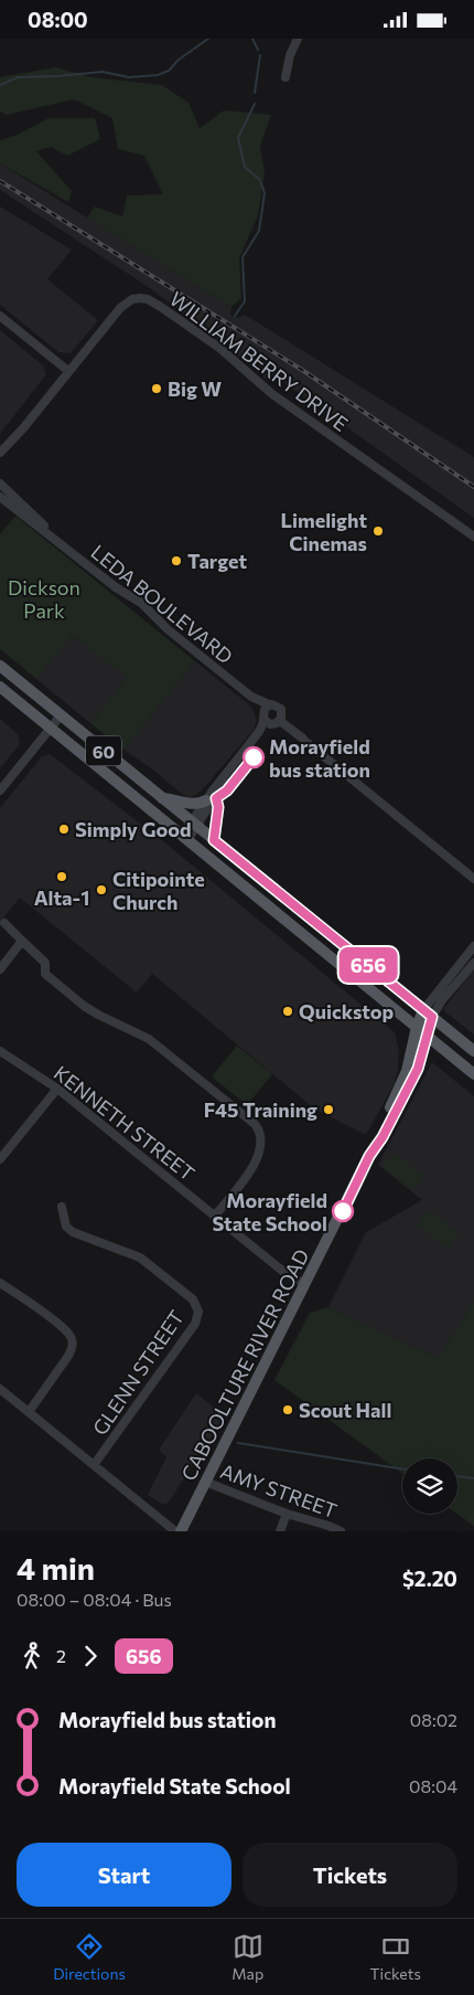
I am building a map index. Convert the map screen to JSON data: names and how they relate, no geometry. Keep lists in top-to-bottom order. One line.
{"streets":{"main road":["60","CABOOLTURE RIVER ROAD"],"street":["WILLIAM BERRY DRIVE","LEDA BOULEVARD","KENNETH STREET","GLENN STREET","AMY STREET"]},"crossings":[["60","CABOOLTURE RIVER ROAD"],["KENNETH STREET","CABOOLTURE RIVER ROAD"],["CABOOLTURE RIVER ROAD","AMY STREET"]],"parks":["Dickson Park"],"places":["Big W","Limelight Cinemas","Target","Morayfield bus station","Simply Good","Alta-1","Citipointe Church","Quickstop","F45 Training","Morayfield State School","Scout Hall"],"lines":["bus line 656"],"page":{"status":"08:00","on_map":"656","heading":["4 min","08:00 – 08:04 · Bus","$2.20"],"legs":["2","656"],"list":[{"name":"Morayfield bus station","value":"08:02"},{"name":"Morayfield State School","value":"08:04"}],"buttons":["Start","Tickets"],"tabs":["Directions","Map","Tickets"]}}
